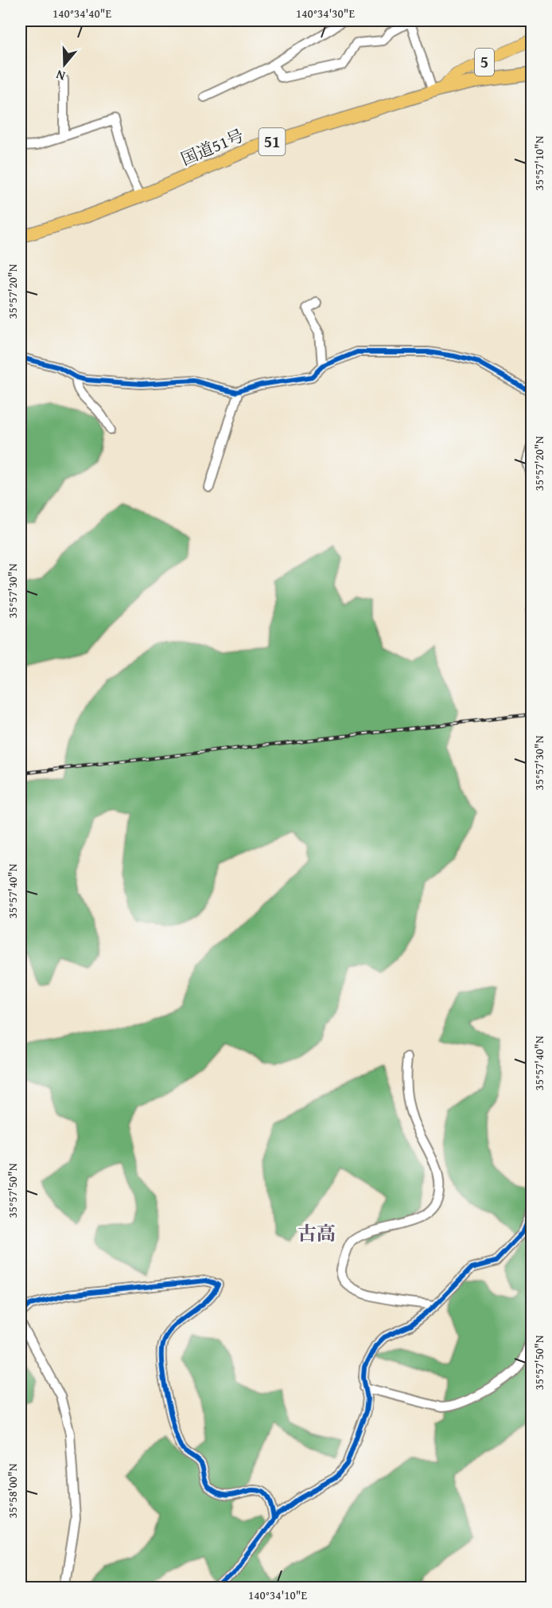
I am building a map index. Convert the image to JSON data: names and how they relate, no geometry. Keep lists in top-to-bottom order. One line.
{"streets":{"highway":["51","国道51号"],"main road":["5"]},"crossings":[["5","国道51号"]],"districts":["古高"],"north":"bottom","coordinates":["140°34'40\"E","140°34'30\"E","35°57'10\"N","35°57'20\"N","35°57'30\"N","35°57'40\"N","35°57'50\"N","35°58'00\"N","140°34'10\"E"]}
